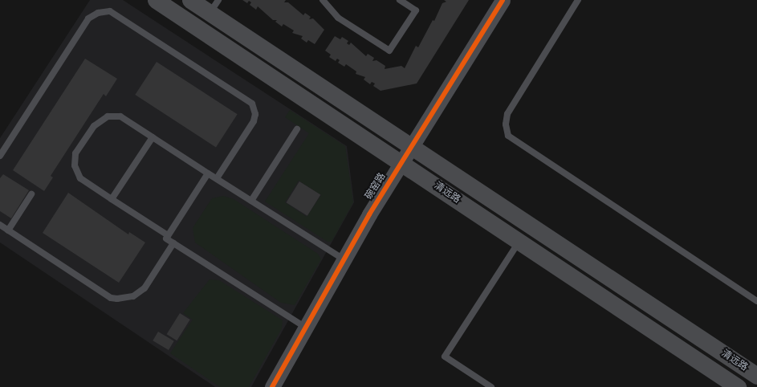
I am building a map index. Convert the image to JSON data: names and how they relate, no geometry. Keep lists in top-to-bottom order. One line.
{"streets":{"main road":["清远路"],"street":["碗窑路"]},"crossings":[["碗窑路","清远路"]]}
